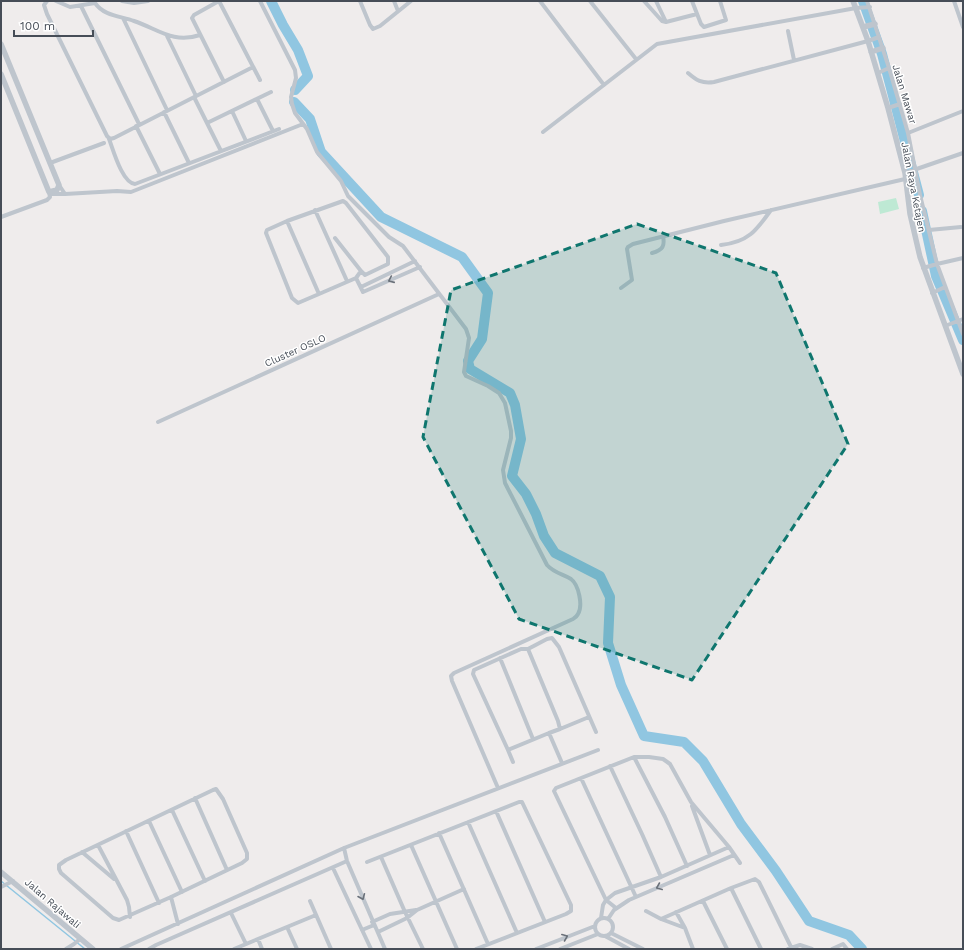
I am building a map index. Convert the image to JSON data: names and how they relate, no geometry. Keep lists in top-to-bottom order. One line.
{"streets":{"street":["Jalan Mawar","Jalan Raya Ketajen","Cluster OSLO","Jalan Rajawali"]},"crossings":[["Jalan Mawar","Jalan Raya Ketajen"]],"scale_bar":"100 m"}
